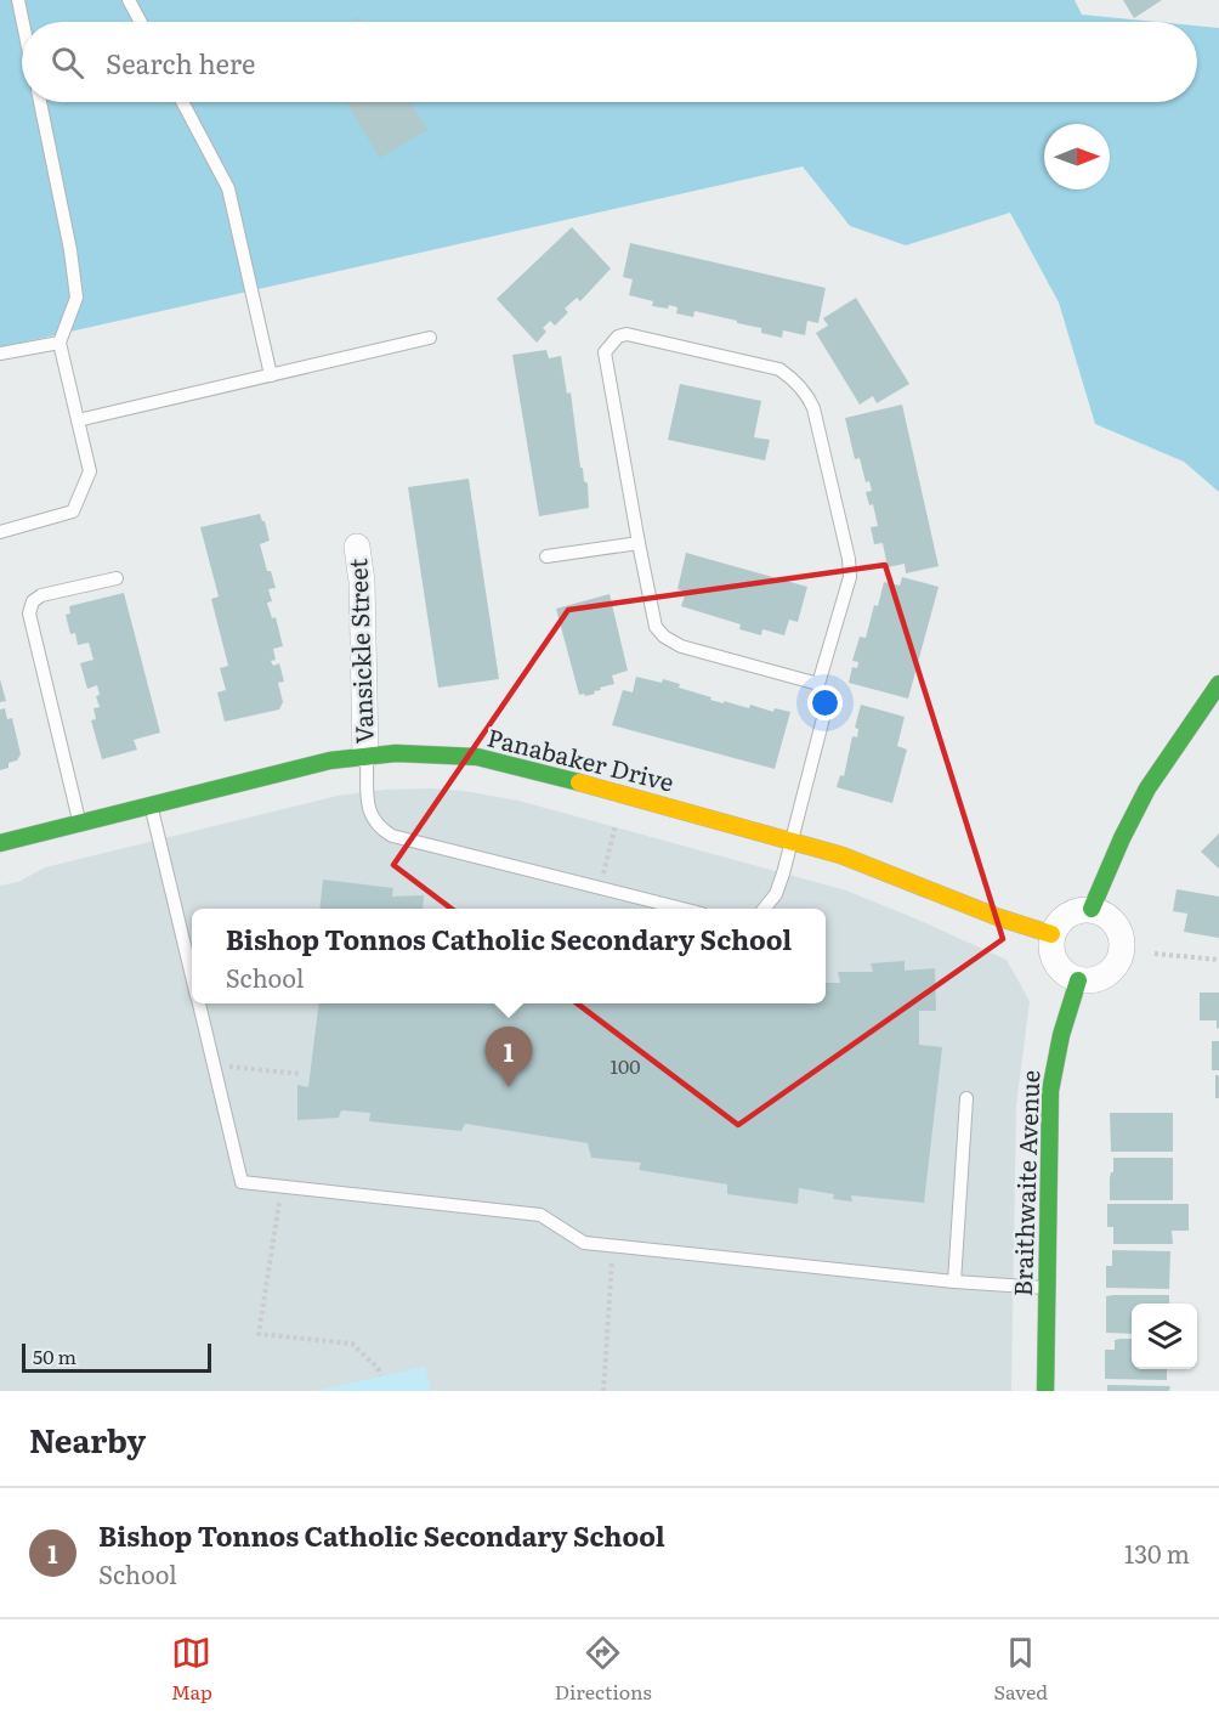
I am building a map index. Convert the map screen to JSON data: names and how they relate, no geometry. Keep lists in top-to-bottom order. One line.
{"streets":{"street":["Vansickle Street","Panabaker Drive","Braithwaite Avenue"]},"crossings":[["Vansickle Street","Panabaker Drive"],["Panabaker Drive","Braithwaite Avenue"]],"house_numbers":["100"],"scale_bar":"50 m","north":"right","page":{"search":"Search here","popup":["Bishop Tonnos Catholic Secondary School","School"],"pins":"1","scale":"50 m","heading":"Nearby","list":[{"mark":"1","name":"Bishop Tonnos Catholic Secondary School","note":"School","value":"130 m"}],"nav":["Map","Directions","Saved"]}}
